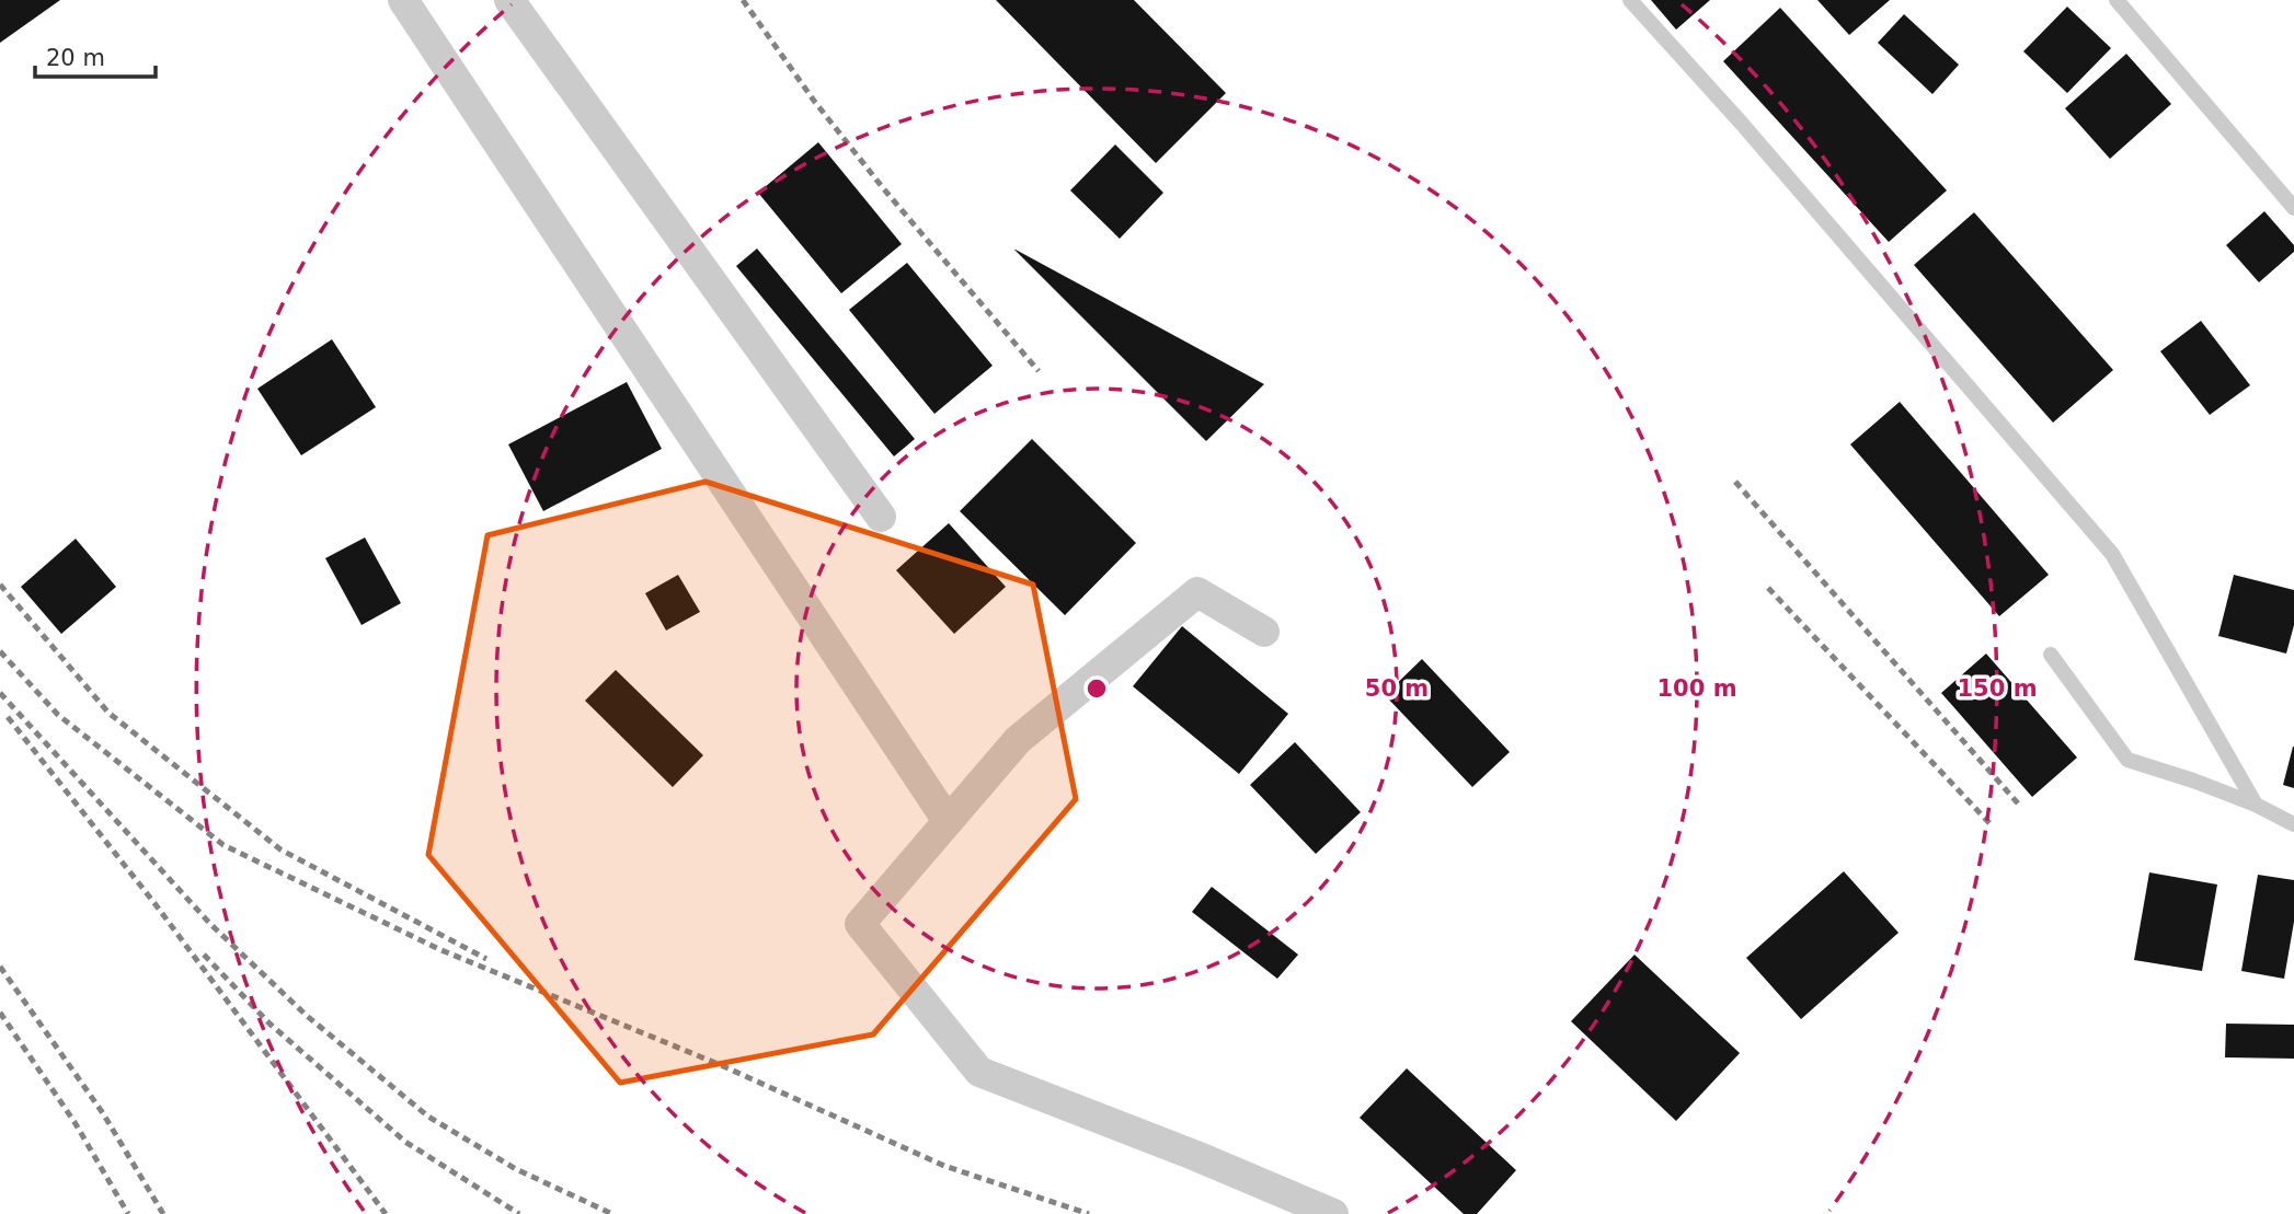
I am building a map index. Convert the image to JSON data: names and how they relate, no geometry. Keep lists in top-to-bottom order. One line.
{"scale_bar":"20 m","rings":["50 m","100 m","150 m"]}
